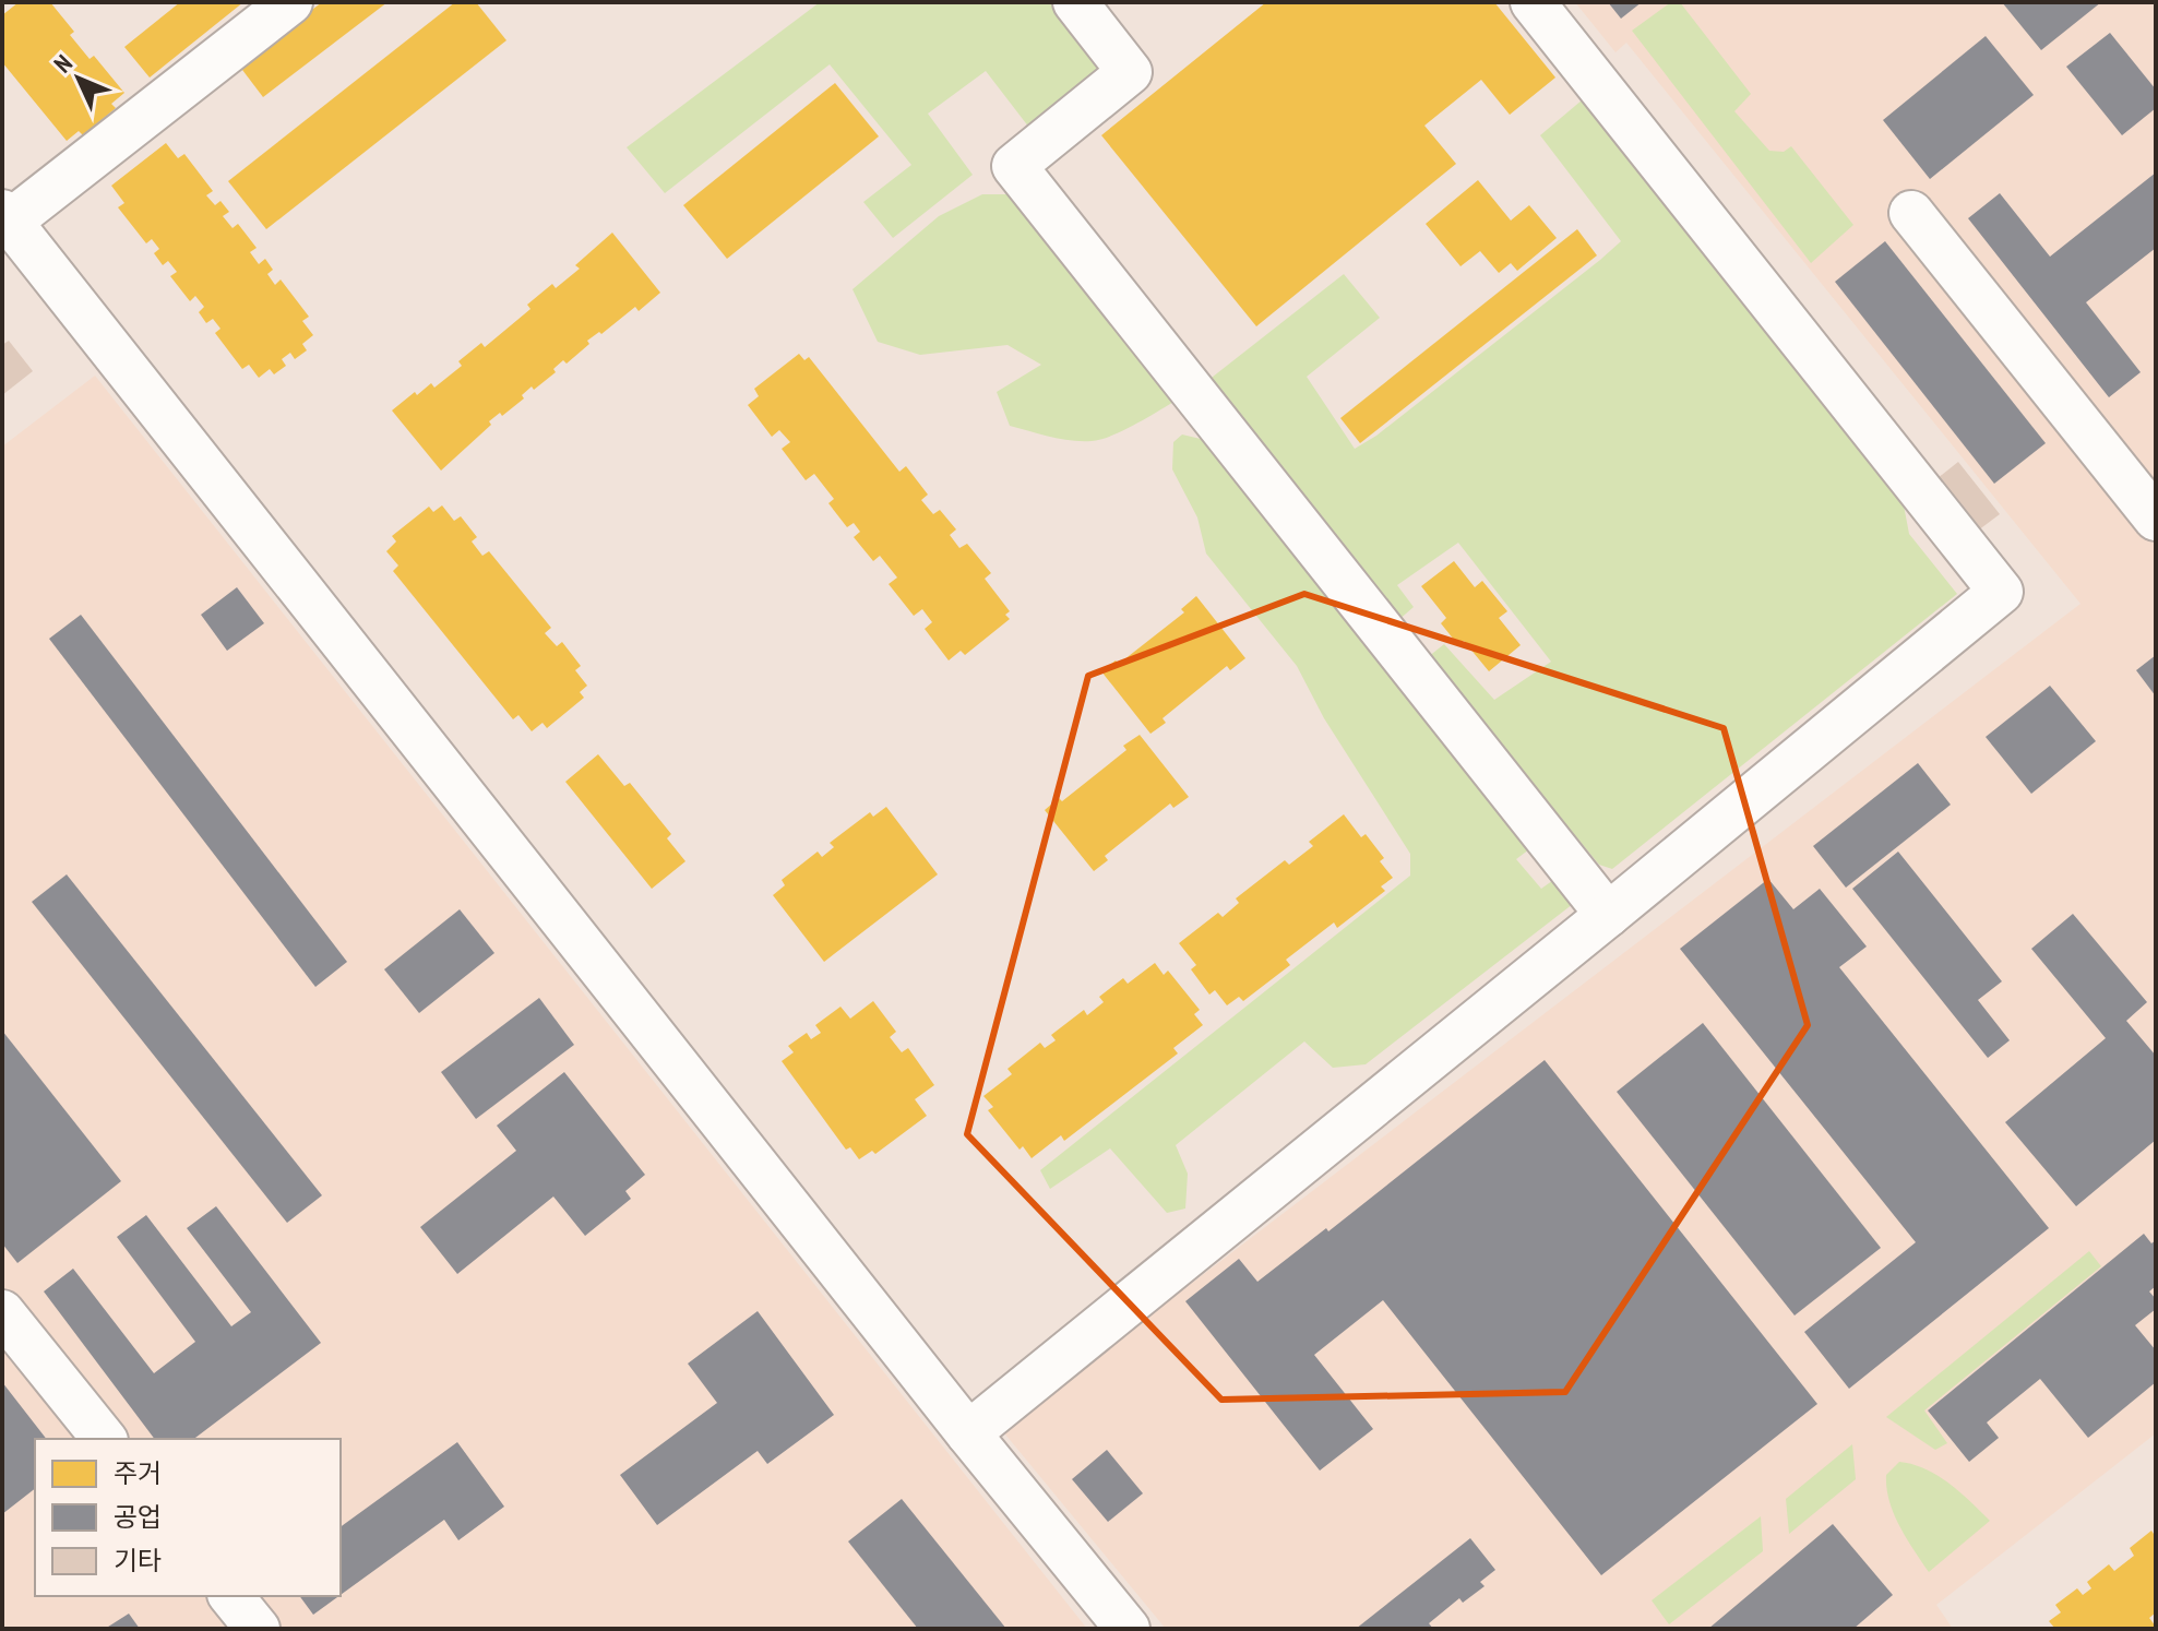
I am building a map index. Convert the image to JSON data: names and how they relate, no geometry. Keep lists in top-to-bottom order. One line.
{"legend":["주거","공업","기타"],"north":"top left"}
